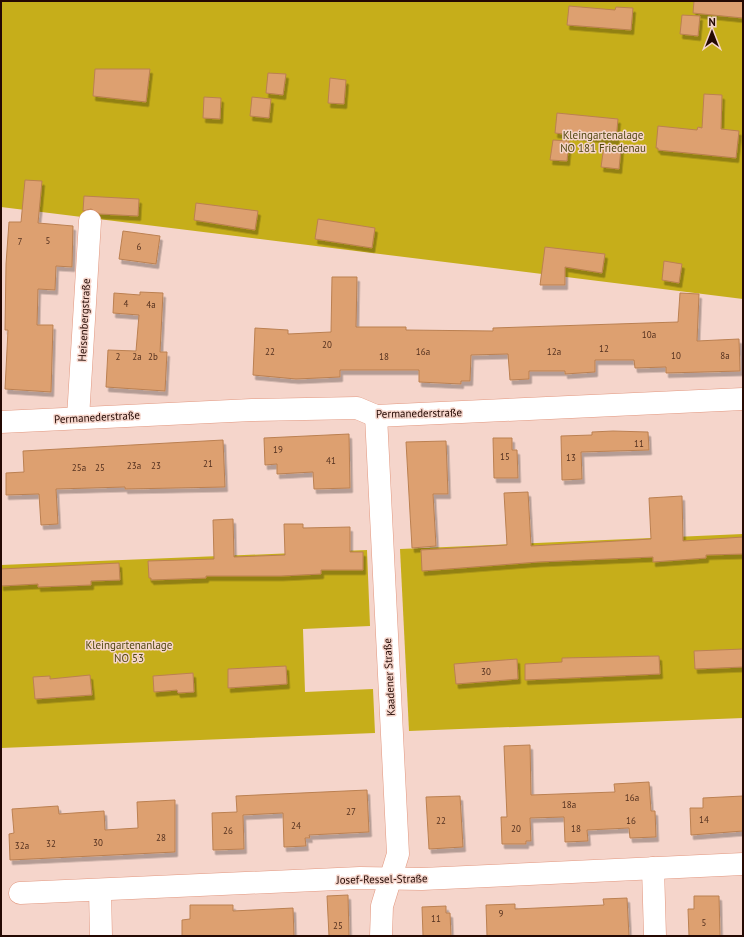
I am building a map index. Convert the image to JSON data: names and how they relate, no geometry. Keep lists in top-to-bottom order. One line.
{"streets":{"street":["Heisenbergstraße","Permanederstraße","Kaadener Straße","Josef-Ressel-Straße"]},"crossings":[["Heisenbergstraße","Permanederstraße"],["Permanederstraße","Kaadener Straße"],["Kaadener Straße","Josef-Ressel-Straße"]],"parks":["Kleingartenalage NO 181 Friedenau","Kleingartenanlage NO 53"],"house_numbers":["5","7","6","4","4a","10a","20","12","22","16a","12a","10","8a","2","2a","2b","18","11","19","15","13","41","21","23a","23","25a","25","30","16a","18a","27","14","22","16","24","20","18","26","28","30","32","32a","9","11","5","25"],"north":"top"}
